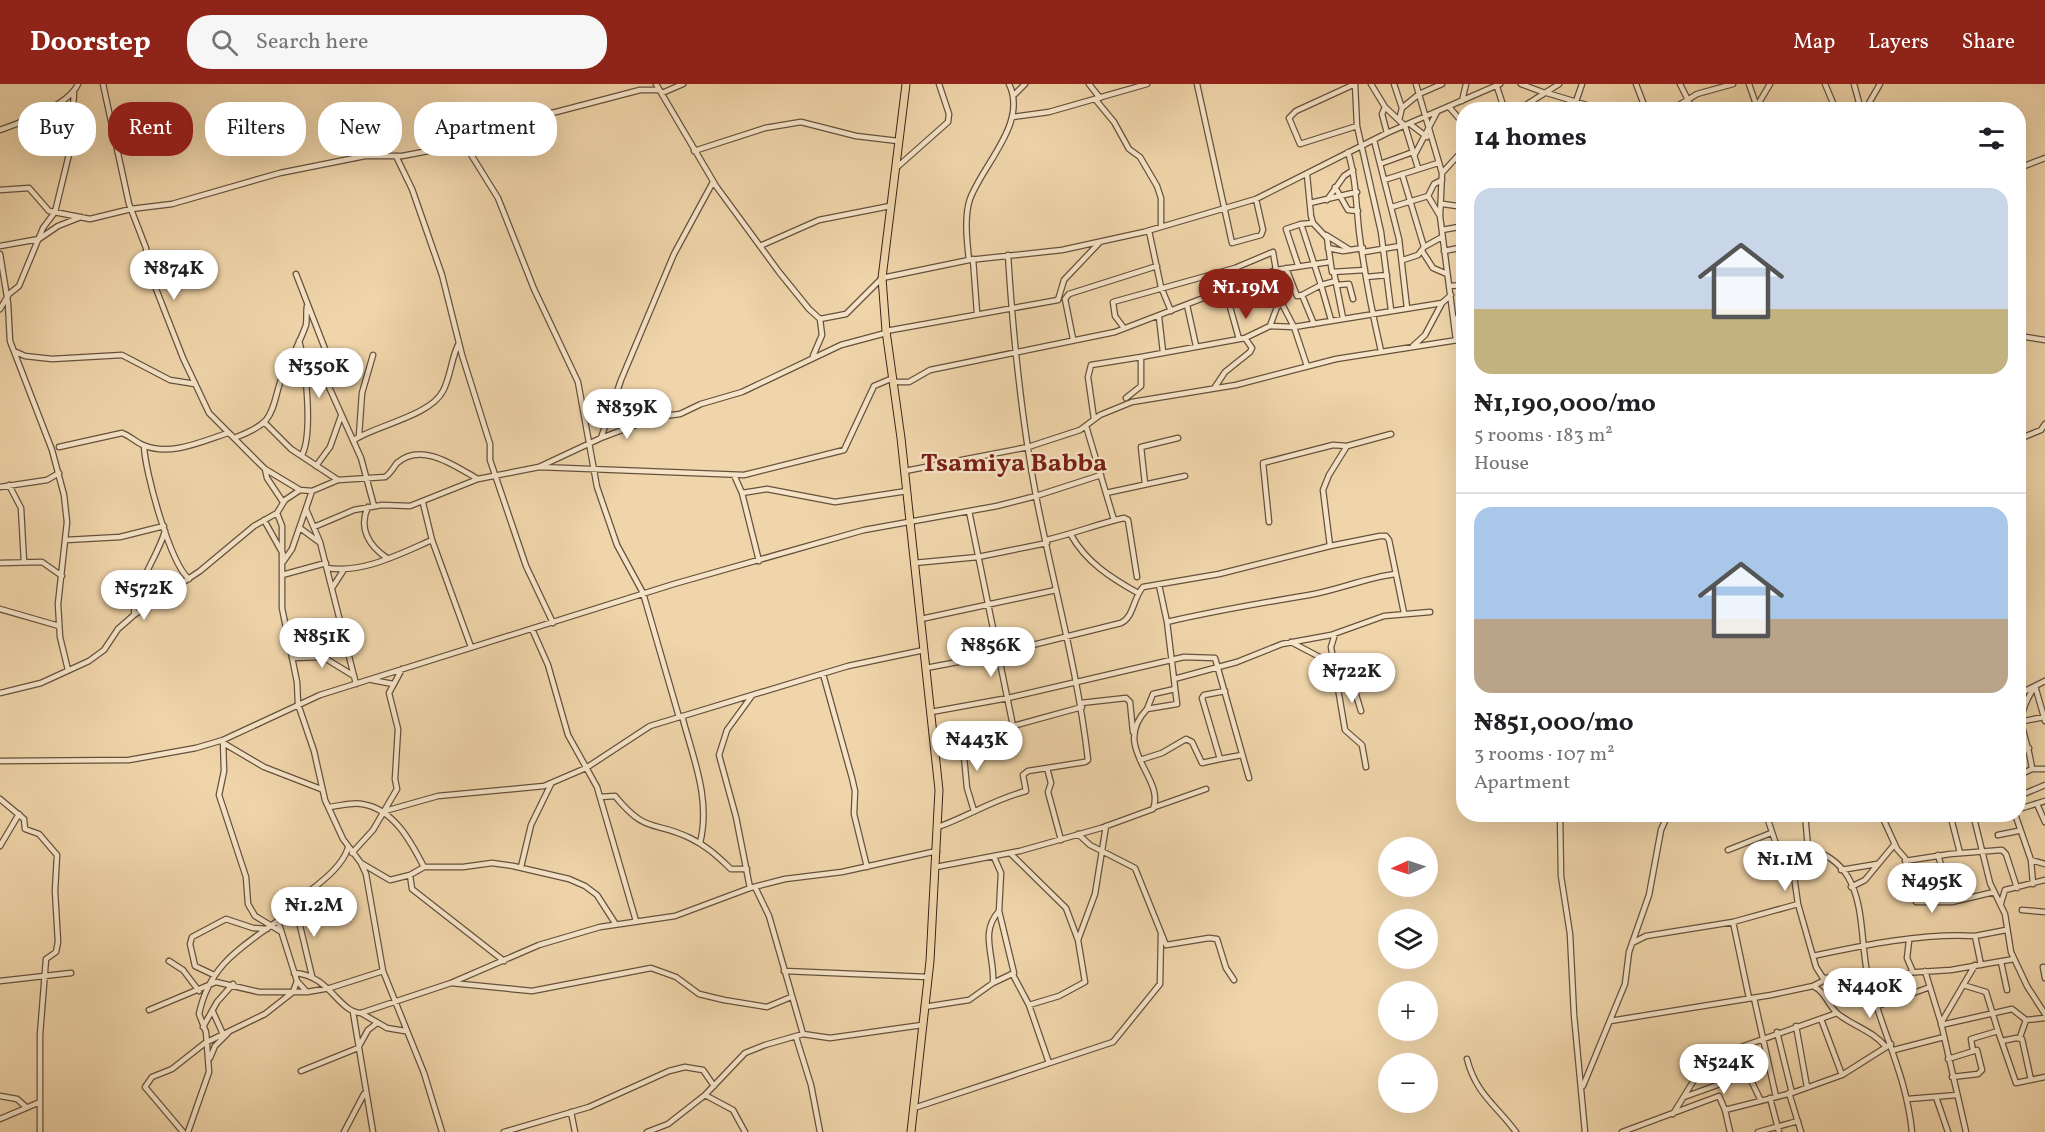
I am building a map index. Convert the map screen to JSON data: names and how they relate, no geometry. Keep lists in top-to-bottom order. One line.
{"districts":["Tsamiya Babba"],"north":"left","page":{"header":"Doorstep","search":"Search here","nav":["Map","Layers","Share"],"chip":["Buy","Rent","Filters","New","Apartment"],"heading":"14 homes","list":[{"name":"₦1,190,000/mo","note":"5 rooms · 183 m² · House"},{"name":"₦851,000/mo","note":"3 rooms · 107 m² · Apartment"}],"price":["₦874K","₦1.19M","₦350K","₦839K","₦572K","₦851K","₦856K","₦722K","₦443K","₦1.1M","₦495K","₦1.2M","₦440K","₦524K"],"map_buttons":["+","−"]}}
